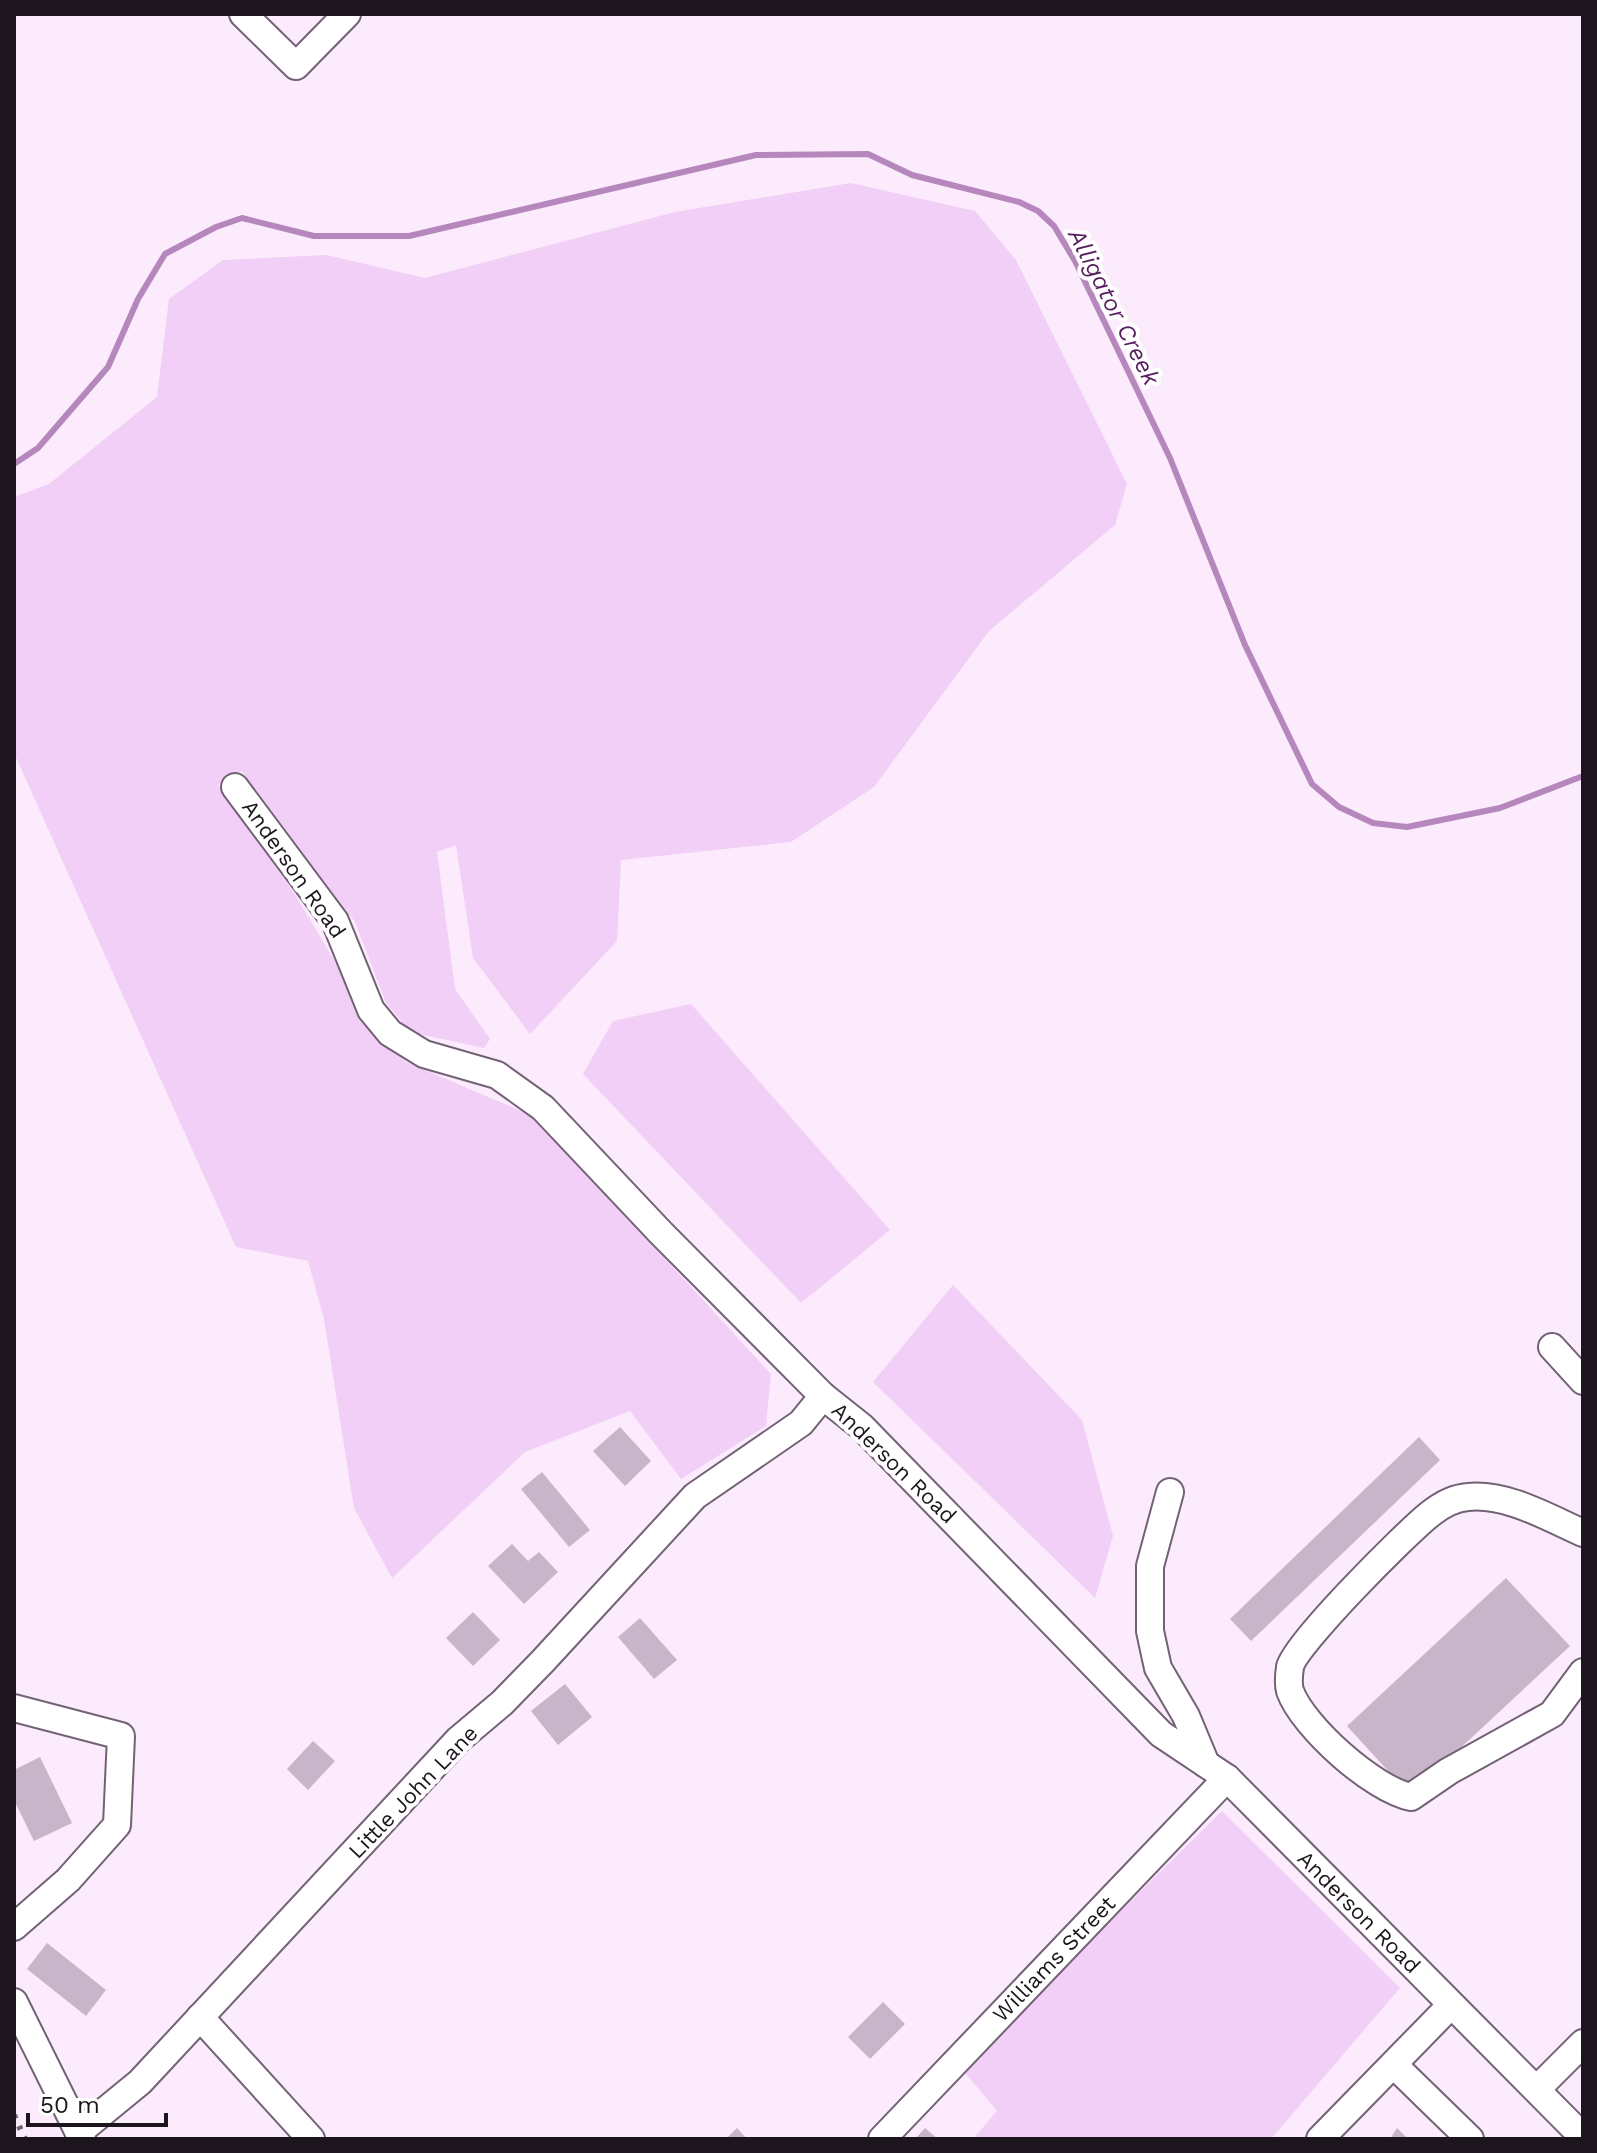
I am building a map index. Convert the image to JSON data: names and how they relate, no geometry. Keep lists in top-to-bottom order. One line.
{"streets":{"street":["Anderson Road","Little John Lane","Williams Street"]},"crossings":[["Anderson Road","Little John Lane"],["Anderson Road","Williams Street"]],"water":["Alligator Creek"],"scale_bar":"50 m"}
